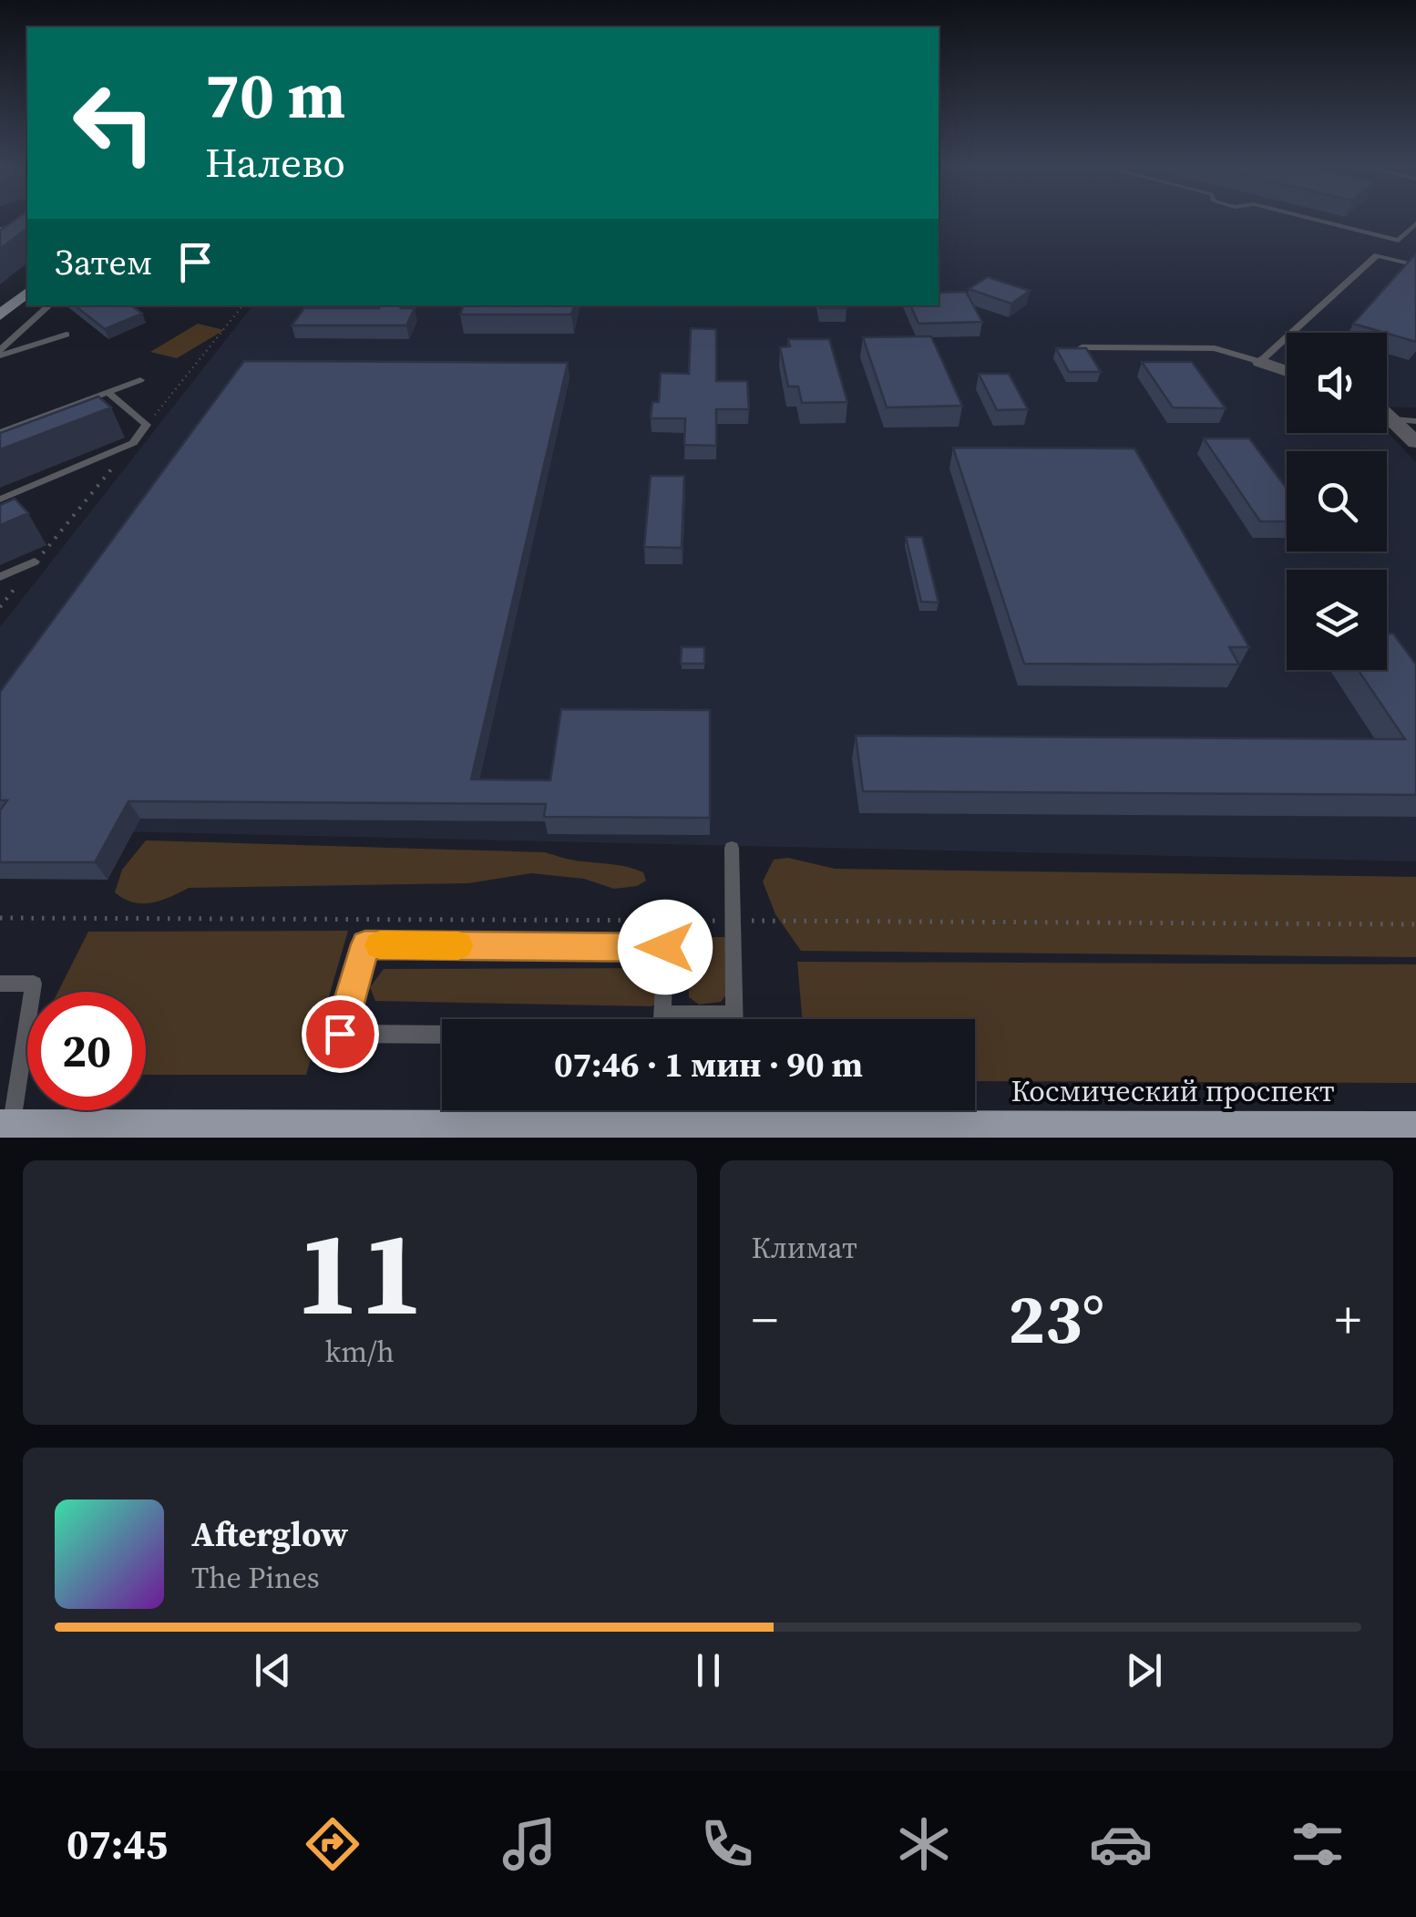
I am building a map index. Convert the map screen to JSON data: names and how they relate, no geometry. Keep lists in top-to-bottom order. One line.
{"streets":{"main road":["Космический проспект"]},"page":{"turn":["70 m","Налево"],"then":"Затем","limit":"20","trip":"07:46 · 1 мин · 90 m","tile":[["11","km/h"],"Климат"],"heat":["−","23°","+"],"song":["Afterglow","The Pines"],"tabs":"07:45"}}
